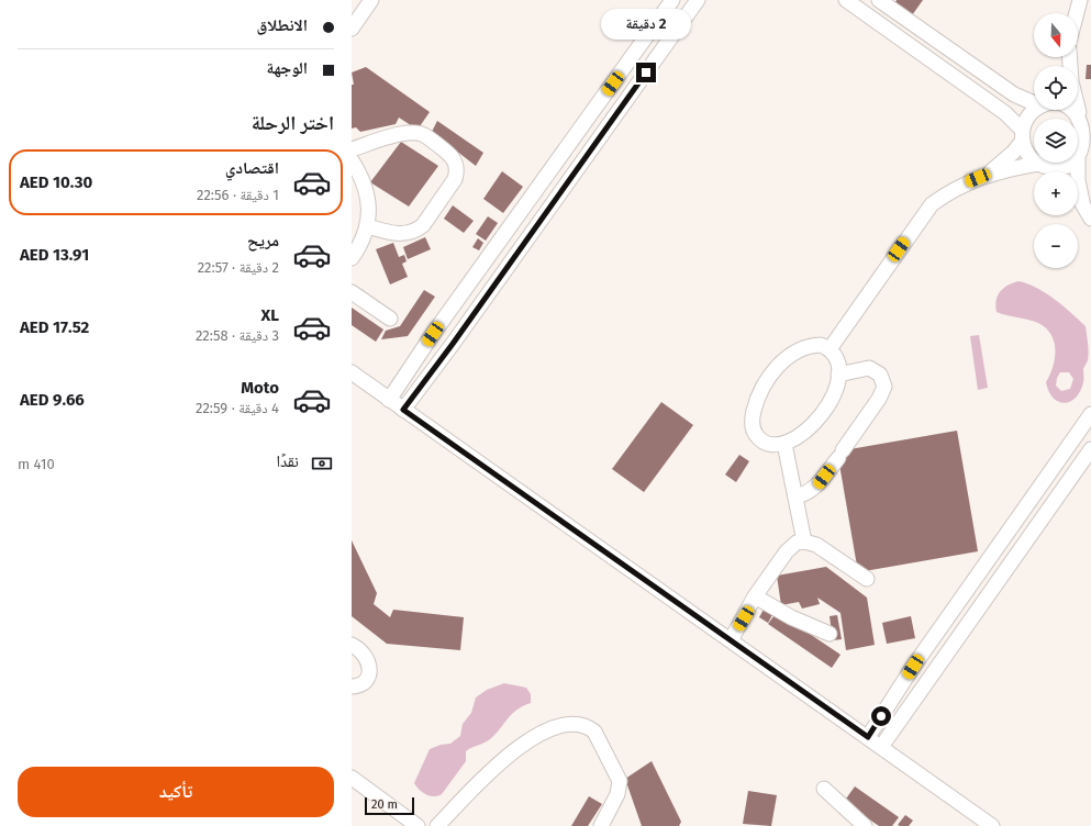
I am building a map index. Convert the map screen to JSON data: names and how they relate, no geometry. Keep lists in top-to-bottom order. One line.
{"scale_bar":"20 m","north":"bottom","page":{"banner":["الانطلاق","الوجهة"],"bubble":"2 دقيقة","map_buttons":["+","−"],"heading":"اختر الرحلة","list":[{"name":"اقتصادي","note":"1 دقيقة · 22:56","value":"AED 10.30"},{"name":"مريح","note":"2 دقيقة · 22:57","value":"AED 13.91"},{"name":"XL","note":"3 دقيقة · 22:58","value":"AED 17.52"},{"name":"Moto","note":"4 دقيقة · 22:59","value":"AED 9.66"}],"pay":["نقدًا","410 m"],"buttons":"تأكيد","scale":"20 m"}}
